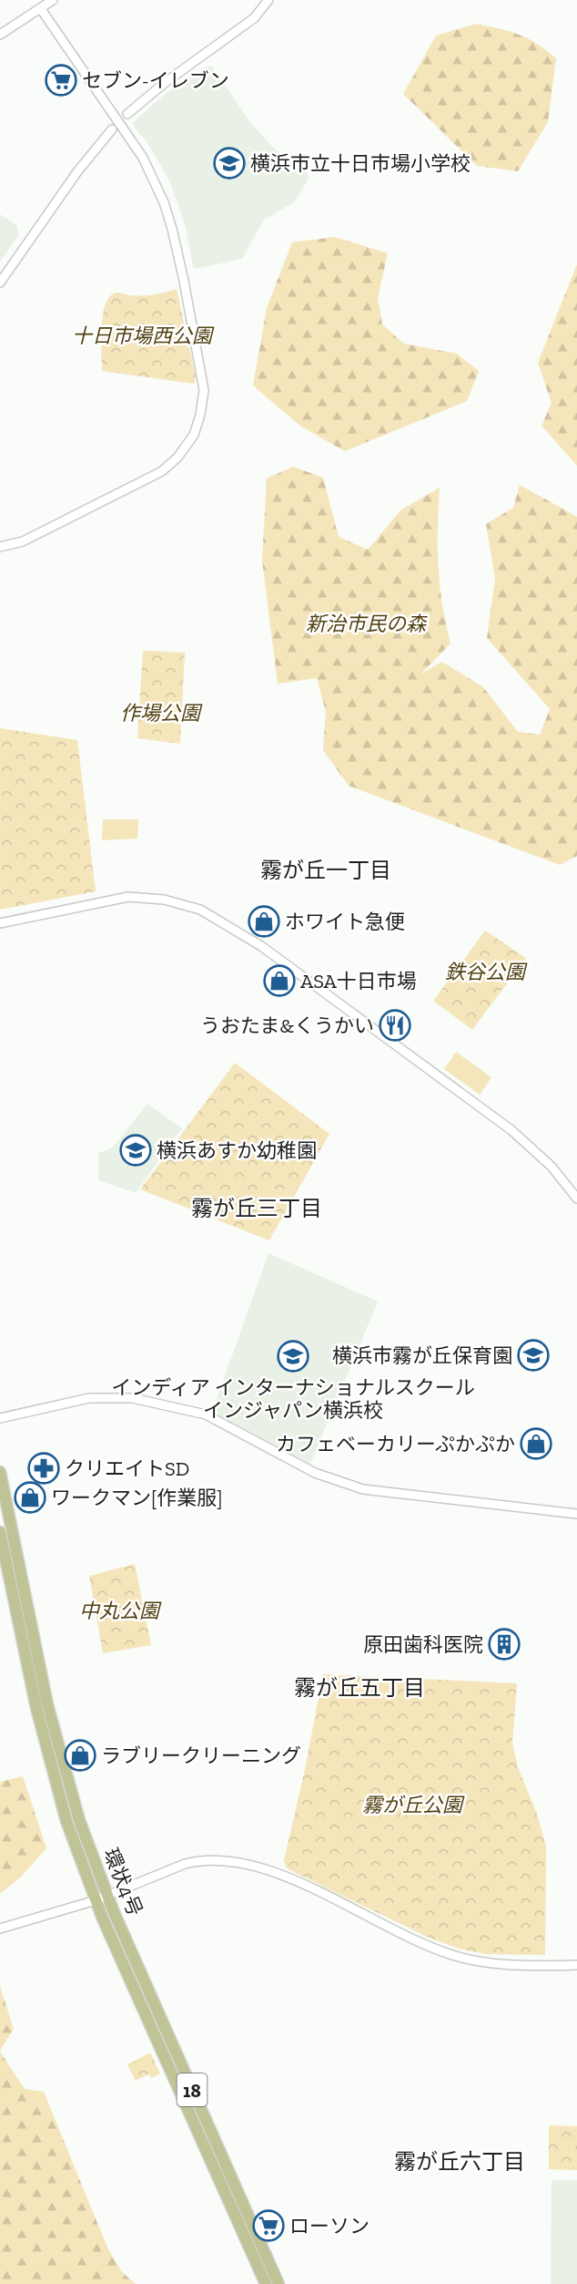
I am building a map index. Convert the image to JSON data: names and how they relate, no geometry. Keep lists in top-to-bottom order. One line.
{"streets":{"main road":["環状4号","18"]},"districts":["霧が丘一丁目","霧が丘三丁目","霧が丘五丁目","霧が丘六丁目"],"parks":["十日市場西公園","新治市民の森","作場公園","鉄谷公園","中丸公園","霧が丘公園"],"places":{"supermarket":["セブン-イレブン","ローソン"],"school or university":["横浜市立十日市場小学校","横浜あすか幼稚園","横浜市霧が丘保育園","インディア インターナショナルスクール インジャパン横浜校"],"shop":["ホワイト急便","ASA十日市場","カフェベーカリーぷかぷか","ワークマン[作業服]","ラブリークリーニング"],"restaurant":["うおたま&くうかい"],"pharmacy":["クリエイトSD"],"building":["原田歯科医院"]}}
